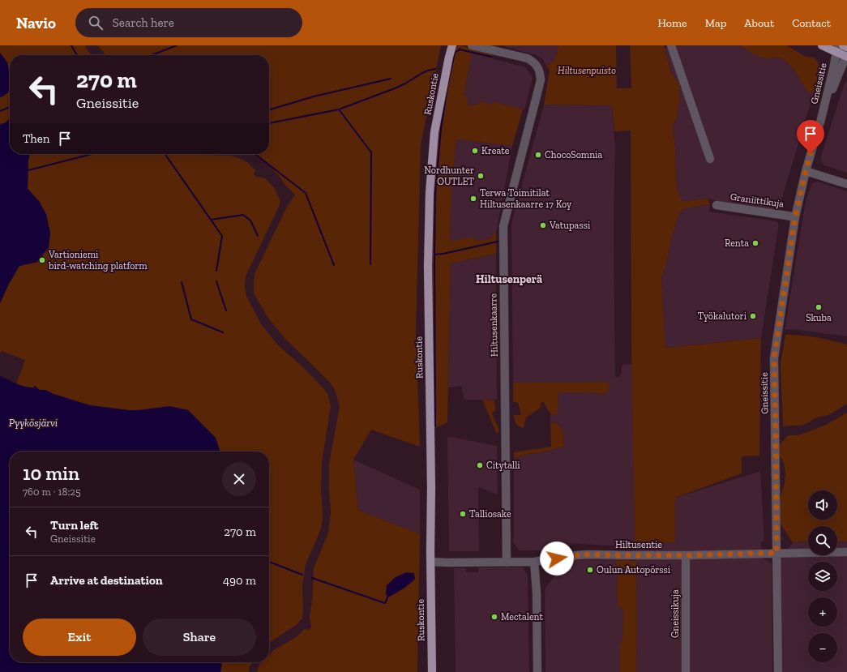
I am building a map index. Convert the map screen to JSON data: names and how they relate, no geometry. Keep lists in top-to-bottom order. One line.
{"streets":{"main road":["Ruskontie"],"street":["Gneissitie","Graniittikuja","Hiltusenkaarre","Hiltusentie","Gneissikuja"]},"crossings":[["Gneissitie","Graniittikuja"],["Gneissitie","Hiltusentie"],["Ruskontie","Hiltusentie"],["Hiltusenkaarre","Hiltusentie"],["Hiltusentie","Gneissikuja"]],"districts":["Hiltusenperä"],"water":["Pyykösjärvi"],"parks":["Hiltusenpuisto"],"places":["Kreate","ChocoSomnia","Nordhunter OUTLET","Terwa Toimitilat Hiltusenkaarre 17 Koy","Vatupassi","Renta","Vartioniemi bird-watching platform","Skuba","Työkalutori","Citytalli","Talliosake","Oulun Autopörssi","Mectalent"],"page":{"header":"Navio","search":"Search here","nav":["Home","Map","About","Contact"],"turn":["270 m","Gneissitie"],"then":"Then","heading":["10 min","760 m · 18:25"],"map_buttons":["+","−"],"list":[{"name":"Turn left","note":"Gneissitie","value":"270 m"},{"name":"Arrive at destination","value":"490 m"}],"buttons":["Exit","Share"]}}
